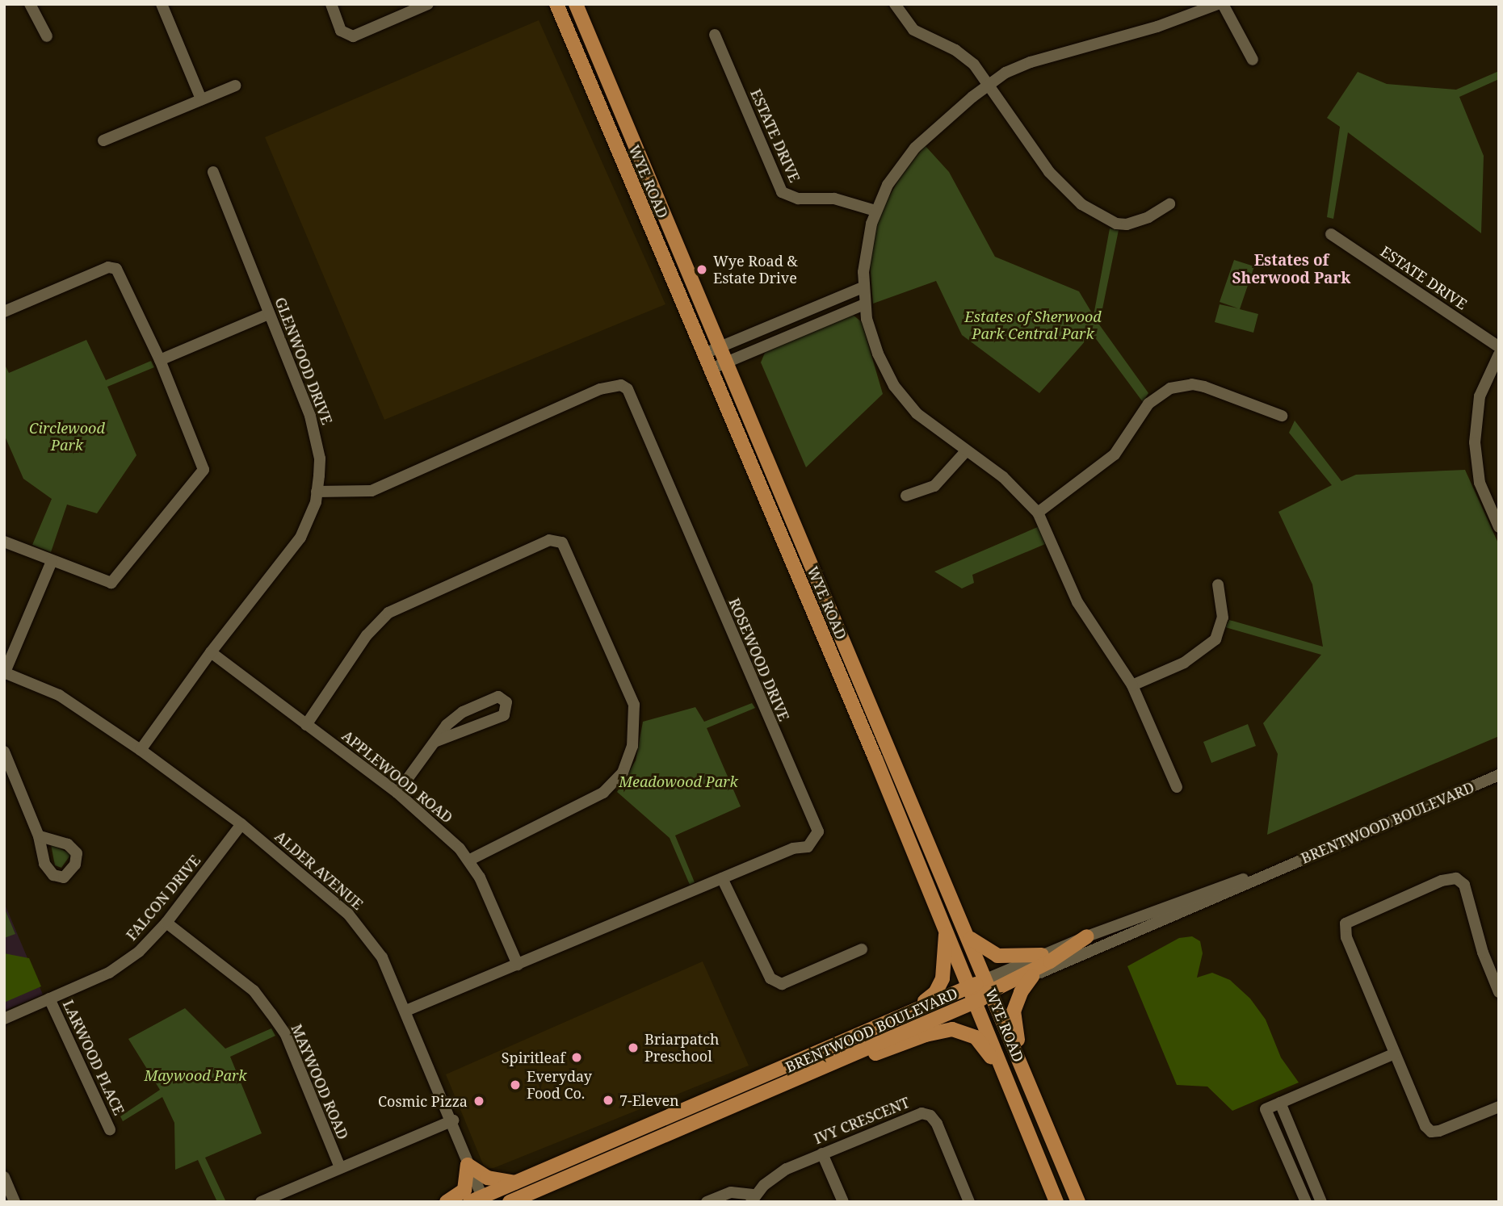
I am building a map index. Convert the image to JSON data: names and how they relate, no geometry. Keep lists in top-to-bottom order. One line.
{"streets":{"main road":["WYE ROAD","BRENTWOOD BOULEVARD"],"street":["ESTATE DRIVE","GLENWOOD DRIVE","ROSEWOOD DRIVE","APPLEWOOD ROAD","ALDER AVENUE","FALCON DRIVE","LARWOOD PLACE","MAYWOOD ROAD","IVY CRESCENT"]},"crossings":[["WYE ROAD","BRENTWOOD BOULEVARD"],["GLENWOOD DRIVE","ROSEWOOD DRIVE"],["GLENWOOD DRIVE","APPLEWOOD ROAD"],["GLENWOOD DRIVE","ALDER AVENUE"],["ROSEWOOD DRIVE","APPLEWOOD ROAD"],["ROSEWOOD DRIVE","ALDER AVENUE"],["BRENTWOOD BOULEVARD","ALDER AVENUE"],["ALDER AVENUE","FALCON DRIVE"],["FALCON DRIVE","LARWOOD PLACE"],["FALCON DRIVE","MAYWOOD ROAD"]],"districts":["Estates of Sherwood Park"],"parks":["Estates of Sherwood Park Central Park","Circlewood Park","Meadowood Park","Maywood Park"],"places":["Wye Road & Estate Drive","Briarpatch Preschool","Spiritleaf","Everyday Food Co.","7-Eleven","Cosmic Pizza"]}
